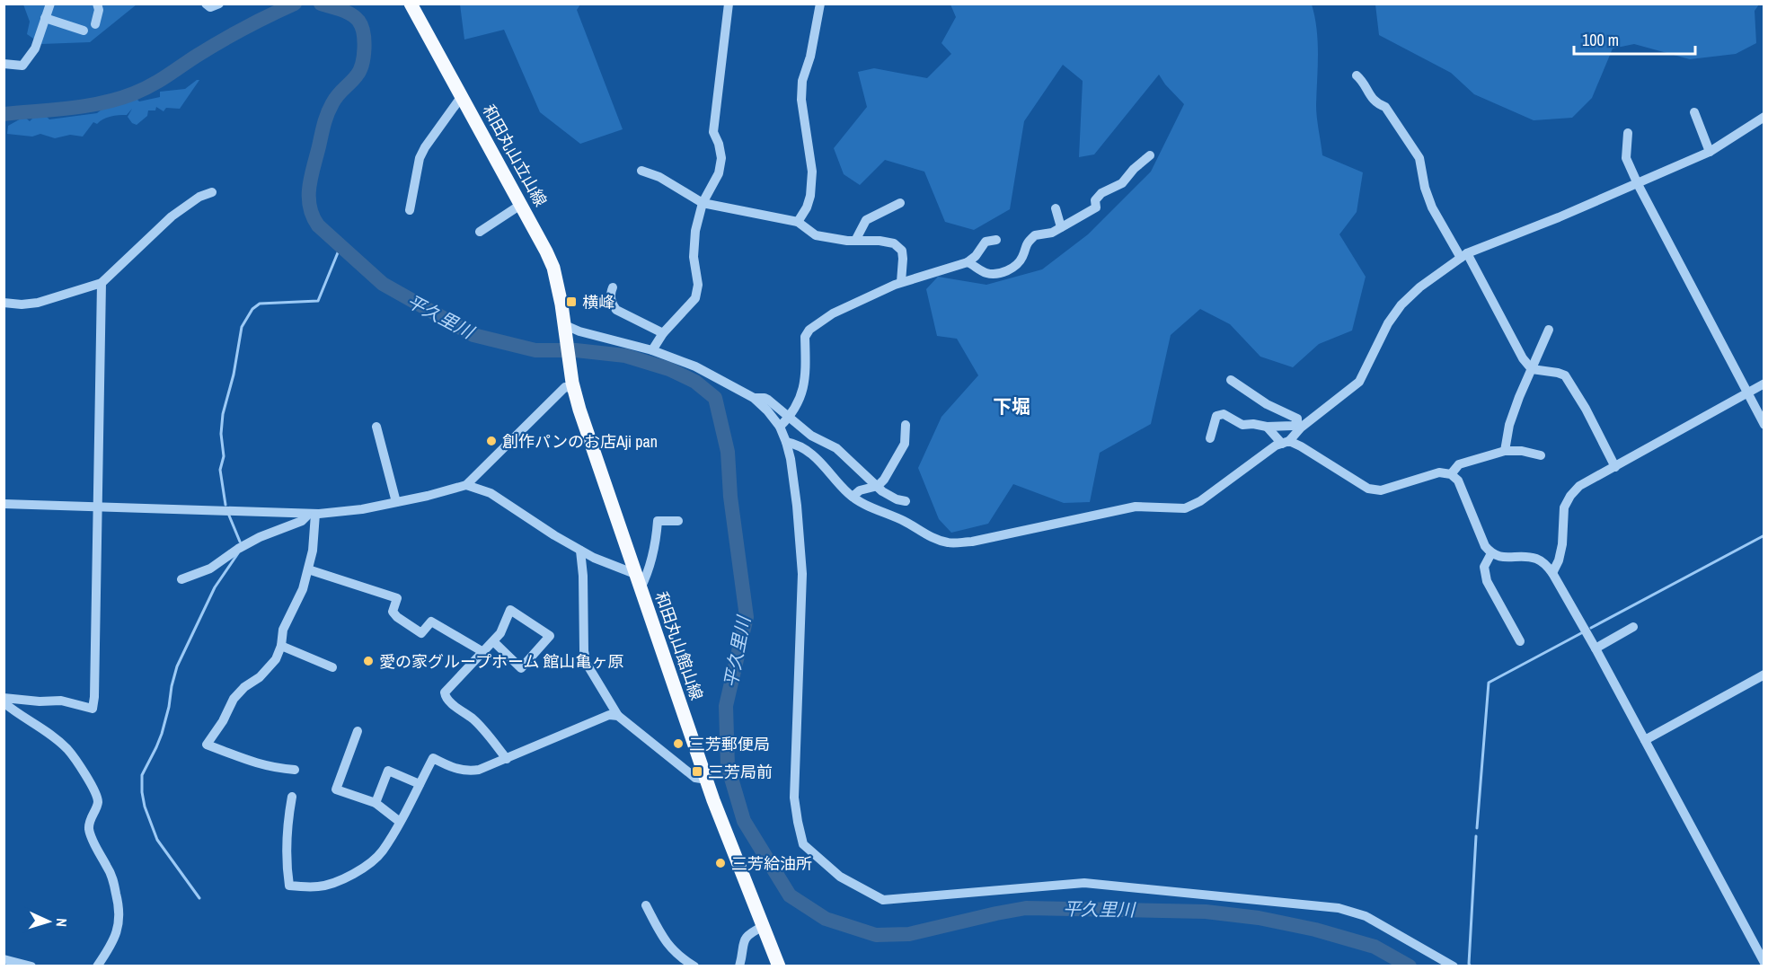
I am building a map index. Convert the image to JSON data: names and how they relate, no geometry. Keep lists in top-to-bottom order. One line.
{"streets":{"main road":["和田丸山立山線","和田丸山館山線"]},"crossings":[["和田丸山立山線","和田丸山館山線"]],"districts":["下堀"],"water":["平久里川"],"places":{"transit":["横峰","三芳局前"],"other":["創作パンのお店Aji pan","愛の家グループホーム 館山亀ヶ原","三芳郵便局","三芳給油所"]},"scale_bar":"100 m","north":"right"}
